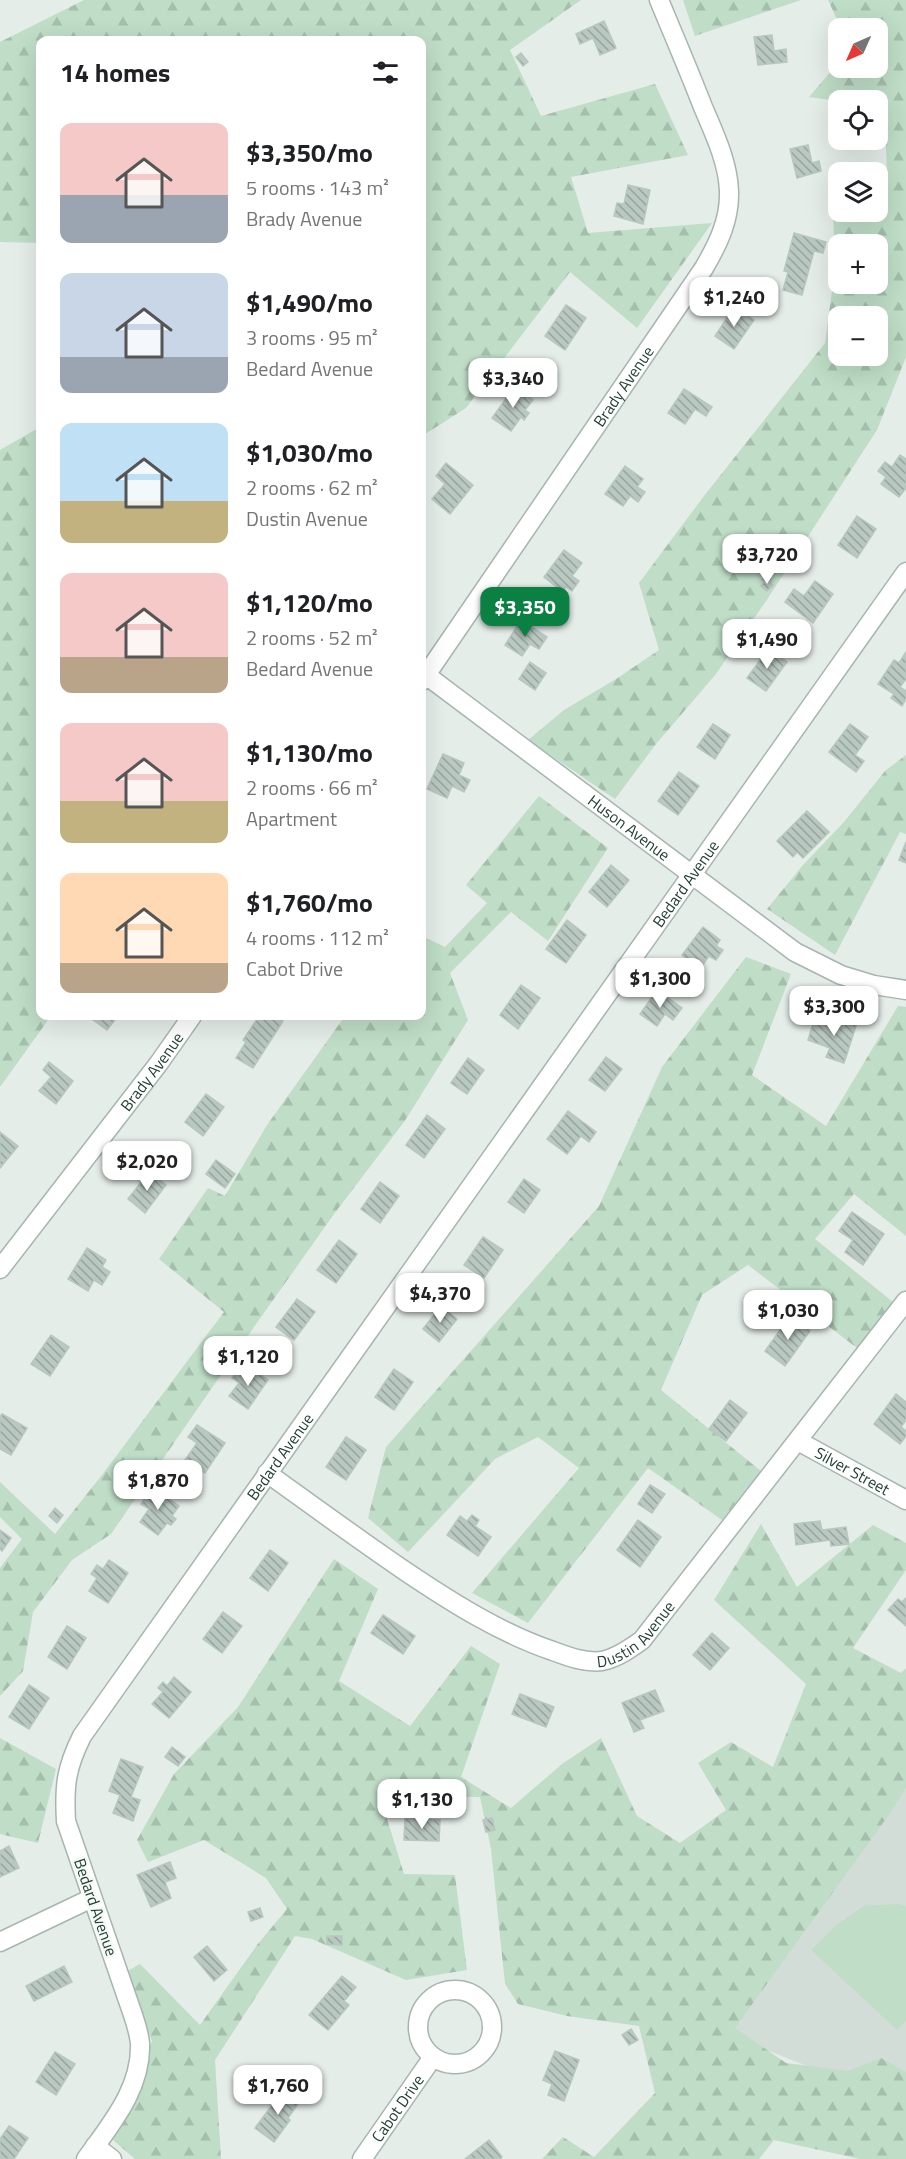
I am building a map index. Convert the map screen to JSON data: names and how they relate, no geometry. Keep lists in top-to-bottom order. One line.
{"streets":{"street":["Brady Avenue","Huson Avenue","Bedard Avenue","Silver Street","Dustin Avenue","Cabot Drive"]},"crossings":[["Huson Avenue","Bedard Avenue"],["Bedard Avenue","Dustin Avenue"],["Silver Street","Dustin Avenue"]],"north":"bottom left","page":{"map_buttons":["+","−"],"heading":"14 homes","list":[{"name":"$3,350/mo","note":"5 rooms · 143 m² · Brady Avenue"},{"name":"$1,490/mo","note":"3 rooms · 95 m² · Bedard Avenue"},{"name":"$1,030/mo","note":"2 rooms · 62 m² · Dustin Avenue"},{"name":"$1,120/mo","note":"2 rooms · 52 m² · Bedard Avenue"},{"name":"$1,130/mo","note":"2 rooms · 66 m² · Apartment"},{"name":"$1,760/mo","note":"4 rooms · 112 m² · Cabot Drive"}],"price":["$1,240","$3,340","$3,720","$3,350","$1,490","$1,300","$3,300","$2,020","$4,370","$1,030","$1,120","$1,870","$1,130","$1,760"]}}
